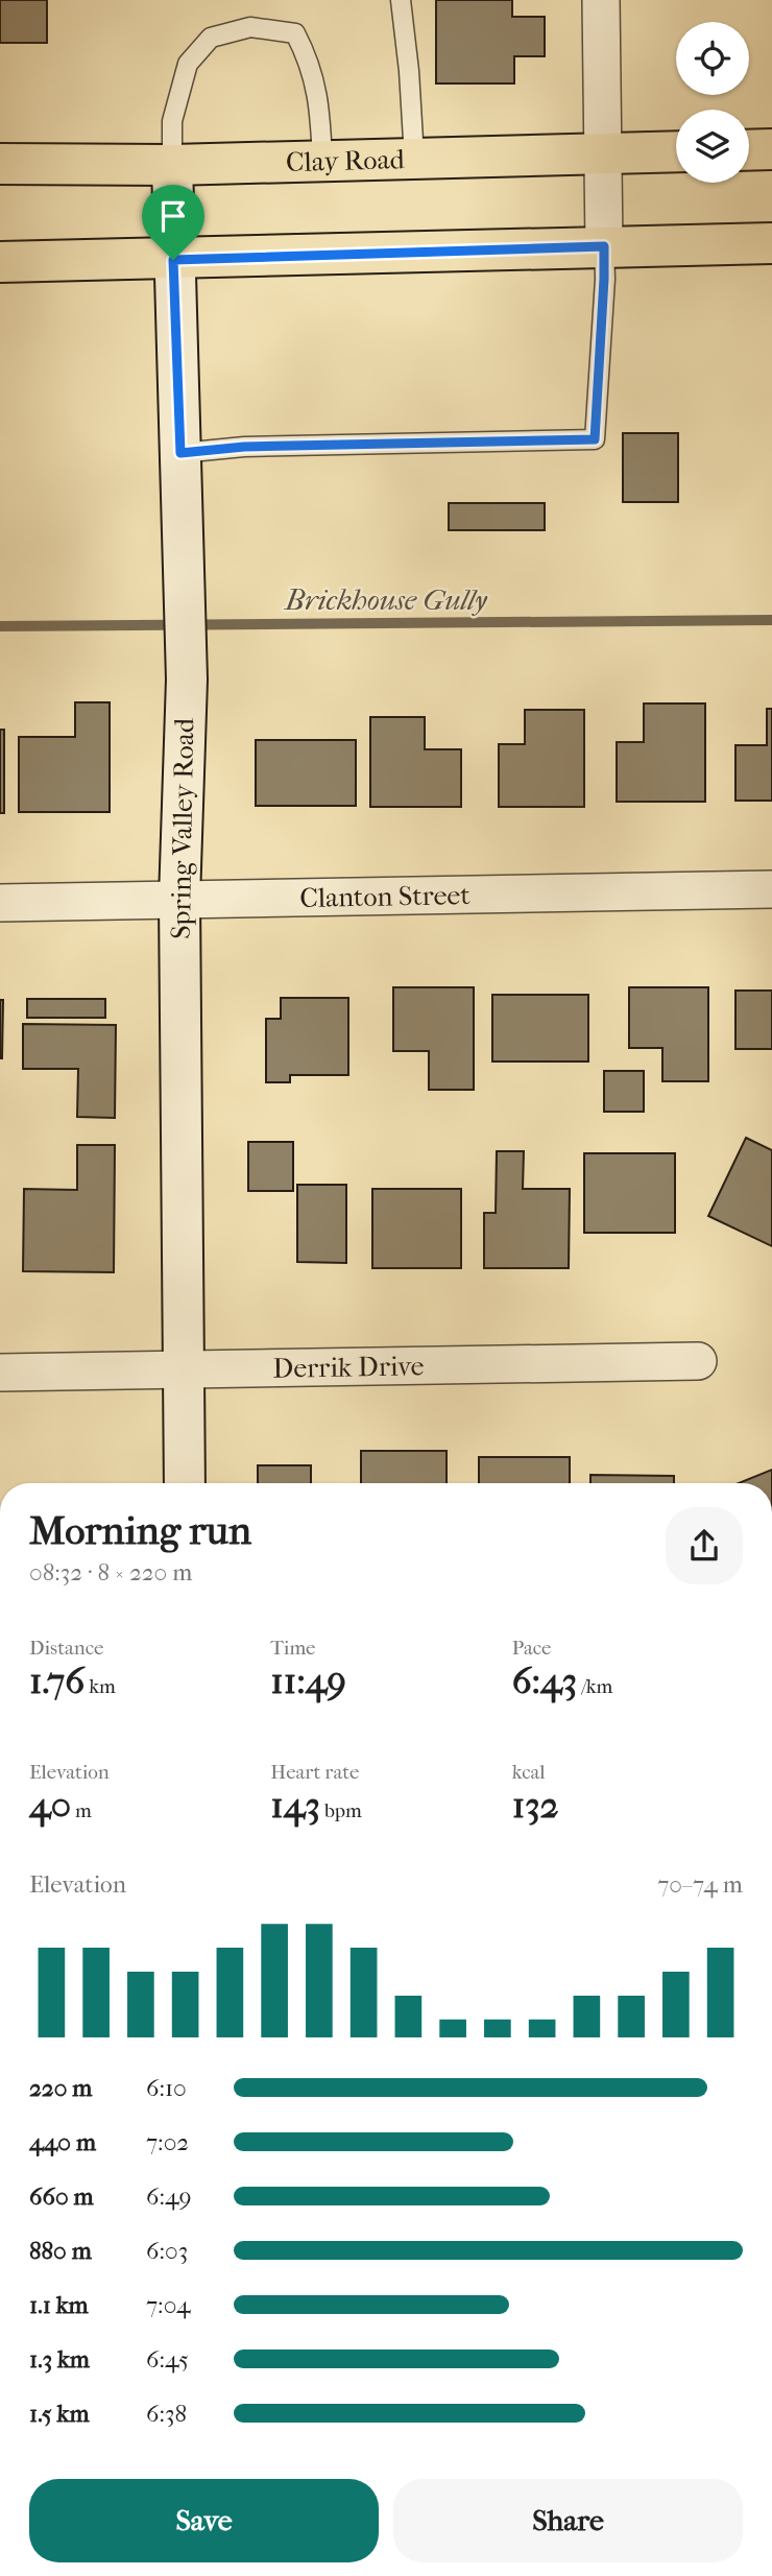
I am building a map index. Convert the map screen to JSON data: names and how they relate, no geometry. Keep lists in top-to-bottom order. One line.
{"streets":{"main road":["Clay Road"],"street":["Spring Valley Road","Clanton Street","Derrik Drive"]},"crossings":[["Clay Road","Spring Valley Road"],["Spring Valley Road","Clanton Street"],["Spring Valley Road","Derrik Drive"]],"water":["Brickhouse Gully"],"page":{"heading":["Morning run","08:32 · 8 × 220 m"],"stats":[["Distance","1.76 km"],["Time","11:49"],["Pace","6:43 /km"],["Elevation","40 m"],["Heart rate","143 bpm"],["kcal","132"]],"chart":["Elevation","70–74 m"],"list":[{"name":"220 m","note":"6:10"},{"name":"440 m","note":"7:02"},{"name":"660 m","note":"6:49"},{"name":"880 m","note":"6:03"},{"name":"1.1 km","note":"7:04"},{"name":"1.3 km","note":"6:45"},{"name":"1.5 km","note":"6:38"}],"buttons":["Save","Share"]}}
